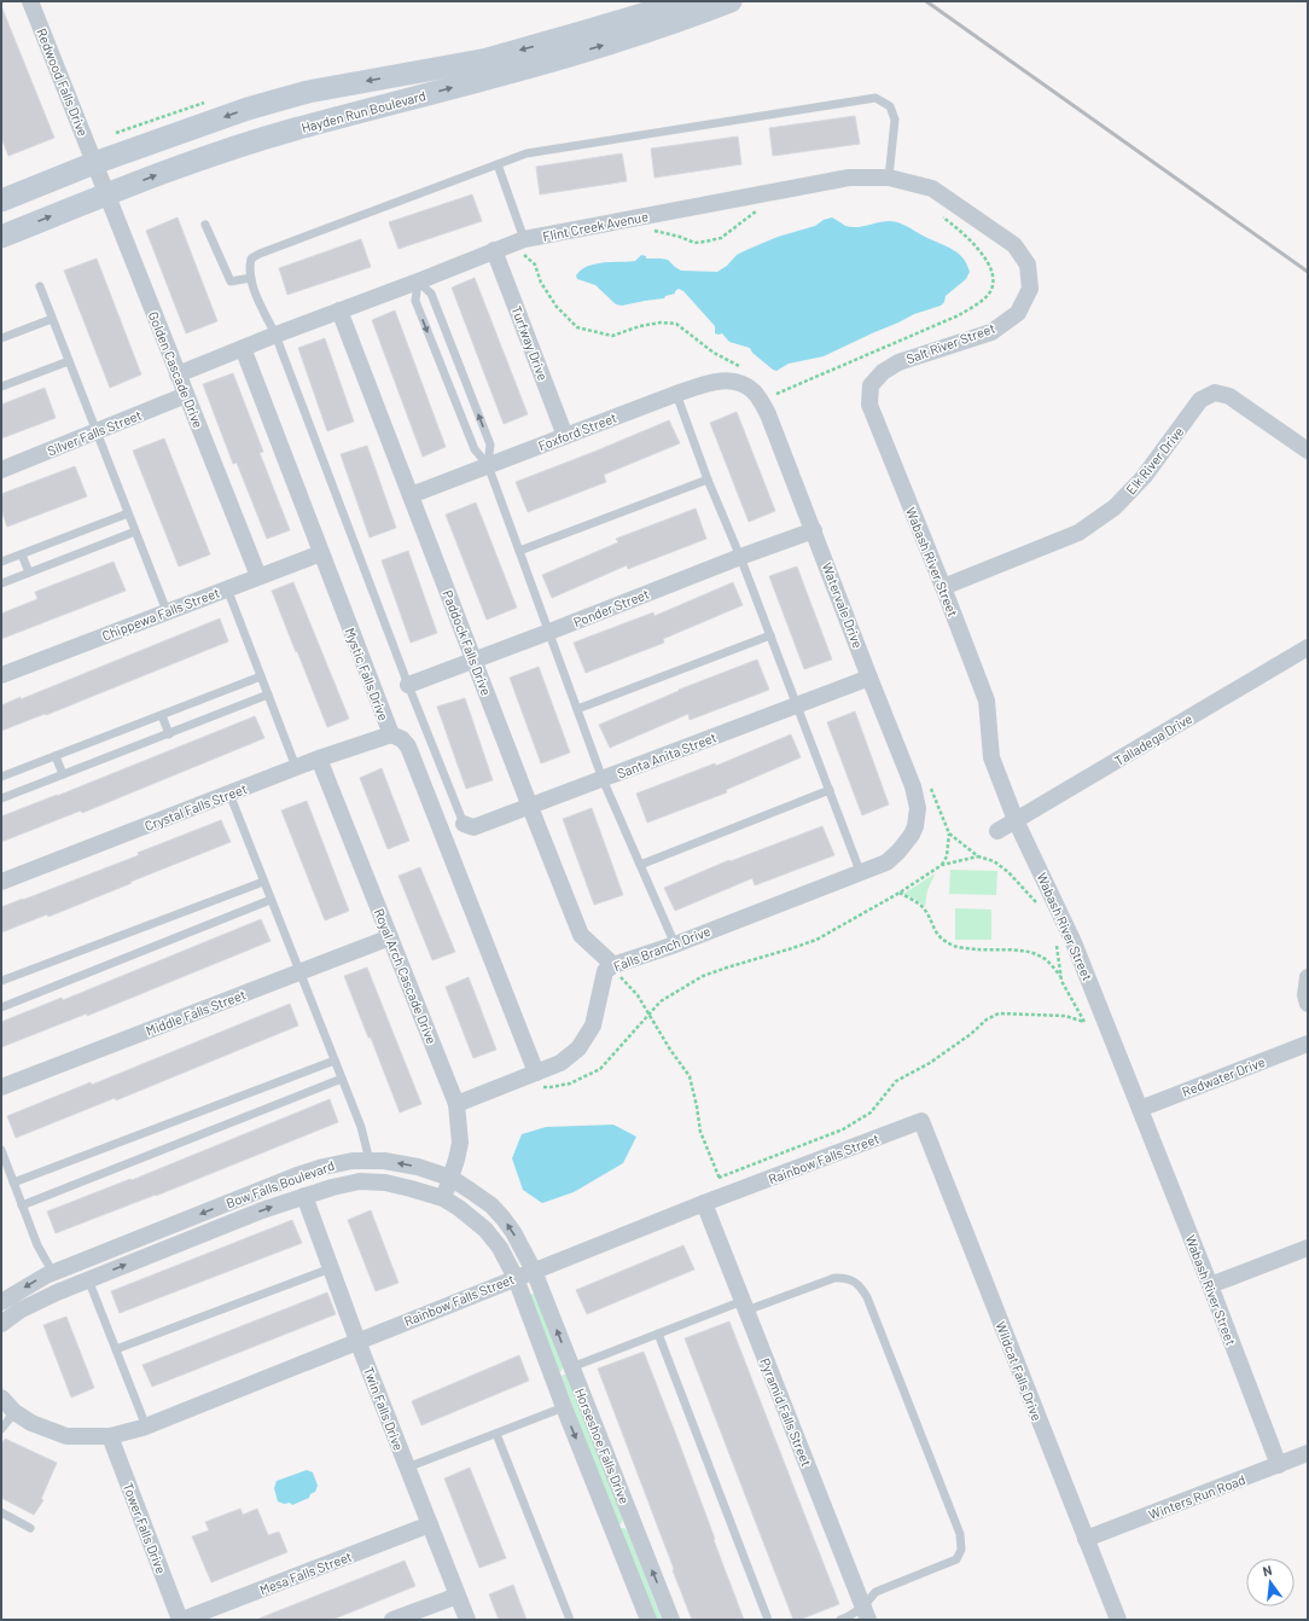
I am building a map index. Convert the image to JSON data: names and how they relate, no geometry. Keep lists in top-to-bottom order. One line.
{"streets":{"main road":["Hayden Run Boulevard"],"street":["Redwood Falls Drive","Flint Creek Avenue","Turfway Drive","Salt River Street","Golden Cascade Drive","Foxford Street","Silver Falls Street","Elk River Drive","Wabash River Street","Watervale Drive","Ponder Street","Chippewa Falls Street","Paddock Falls Drive","Mystic Falls Drive","Talladega Drive","Santa Anita Street","Crystal Falls Street","Falls Branch Drive","Royal Arch Cascade Drive","Middle Falls Street","Redwater Drive","Rainbow Falls Street","Bow Falls Boulevard","Wildcat Falls Drive","Twin Falls Drive","Pyramid Falls Street","Horseshoe Falls Drive","Winters Run Road","Tower Falls Drive","Mesa Falls Street"]},"crossings":[["Redwood Falls Drive","Hayden Run Boulevard"],["Redwood Falls Drive","Golden Cascade Drive"],["Hayden Run Boulevard","Golden Cascade Drive"],["Flint Creek Avenue","Turfway Drive"],["Flint Creek Avenue","Salt River Street"],["Flint Creek Avenue","Golden Cascade Drive"],["Flint Creek Avenue","Paddock Falls Drive"],["Flint Creek Avenue","Mystic Falls Drive"],["Turfway Drive","Foxford Street"],["Salt River Street","Wabash River Street"],["Golden Cascade Drive","Silver Falls Street"],["Golden Cascade Drive","Chippewa Falls Street"],["Foxford Street","Watervale Drive"],["Foxford Street","Paddock Falls Drive"],["Elk River Drive","Wabash River Street"],["Wabash River Street","Talladega Drive"],["Wabash River Street","Redwater Drive"],["Wabash River Street","Winters Run Road"],["Watervale Drive","Ponder Street"],["Watervale Drive","Santa Anita Street"],["Watervale Drive","Falls Branch Drive"],["Ponder Street","Paddock Falls Drive"],["Chippewa Falls Street","Mystic Falls Drive"],["Paddock Falls Drive","Santa Anita Street"],["Paddock Falls Drive","Falls Branch Drive"],["Mystic Falls Drive","Crystal Falls Street"],["Mystic Falls Drive","Falls Branch Drive"],["Crystal Falls Street","Royal Arch Cascade Drive"],["Falls Branch Drive","Royal Arch Cascade Drive"],["Royal Arch Cascade Drive","Middle Falls Street"],["Royal Arch Cascade Drive","Bow Falls Boulevard"],["Rainbow Falls Street","Bow Falls Boulevard"],["Rainbow Falls Street","Wildcat Falls Drive"],["Rainbow Falls Street","Twin Falls Drive"],["Rainbow Falls Street","Pyramid Falls Street"],["Rainbow Falls Street","Horseshoe Falls Drive"],["Rainbow Falls Street","Tower Falls Drive"],["Bow Falls Boulevard","Twin Falls Drive"],["Bow Falls Boulevard","Horseshoe Falls Drive"],["Wildcat Falls Drive","Winters Run Road"],["Twin Falls Drive","Mesa Falls Street"],["Tower Falls Drive","Mesa Falls Street"]],"north":"top"}
